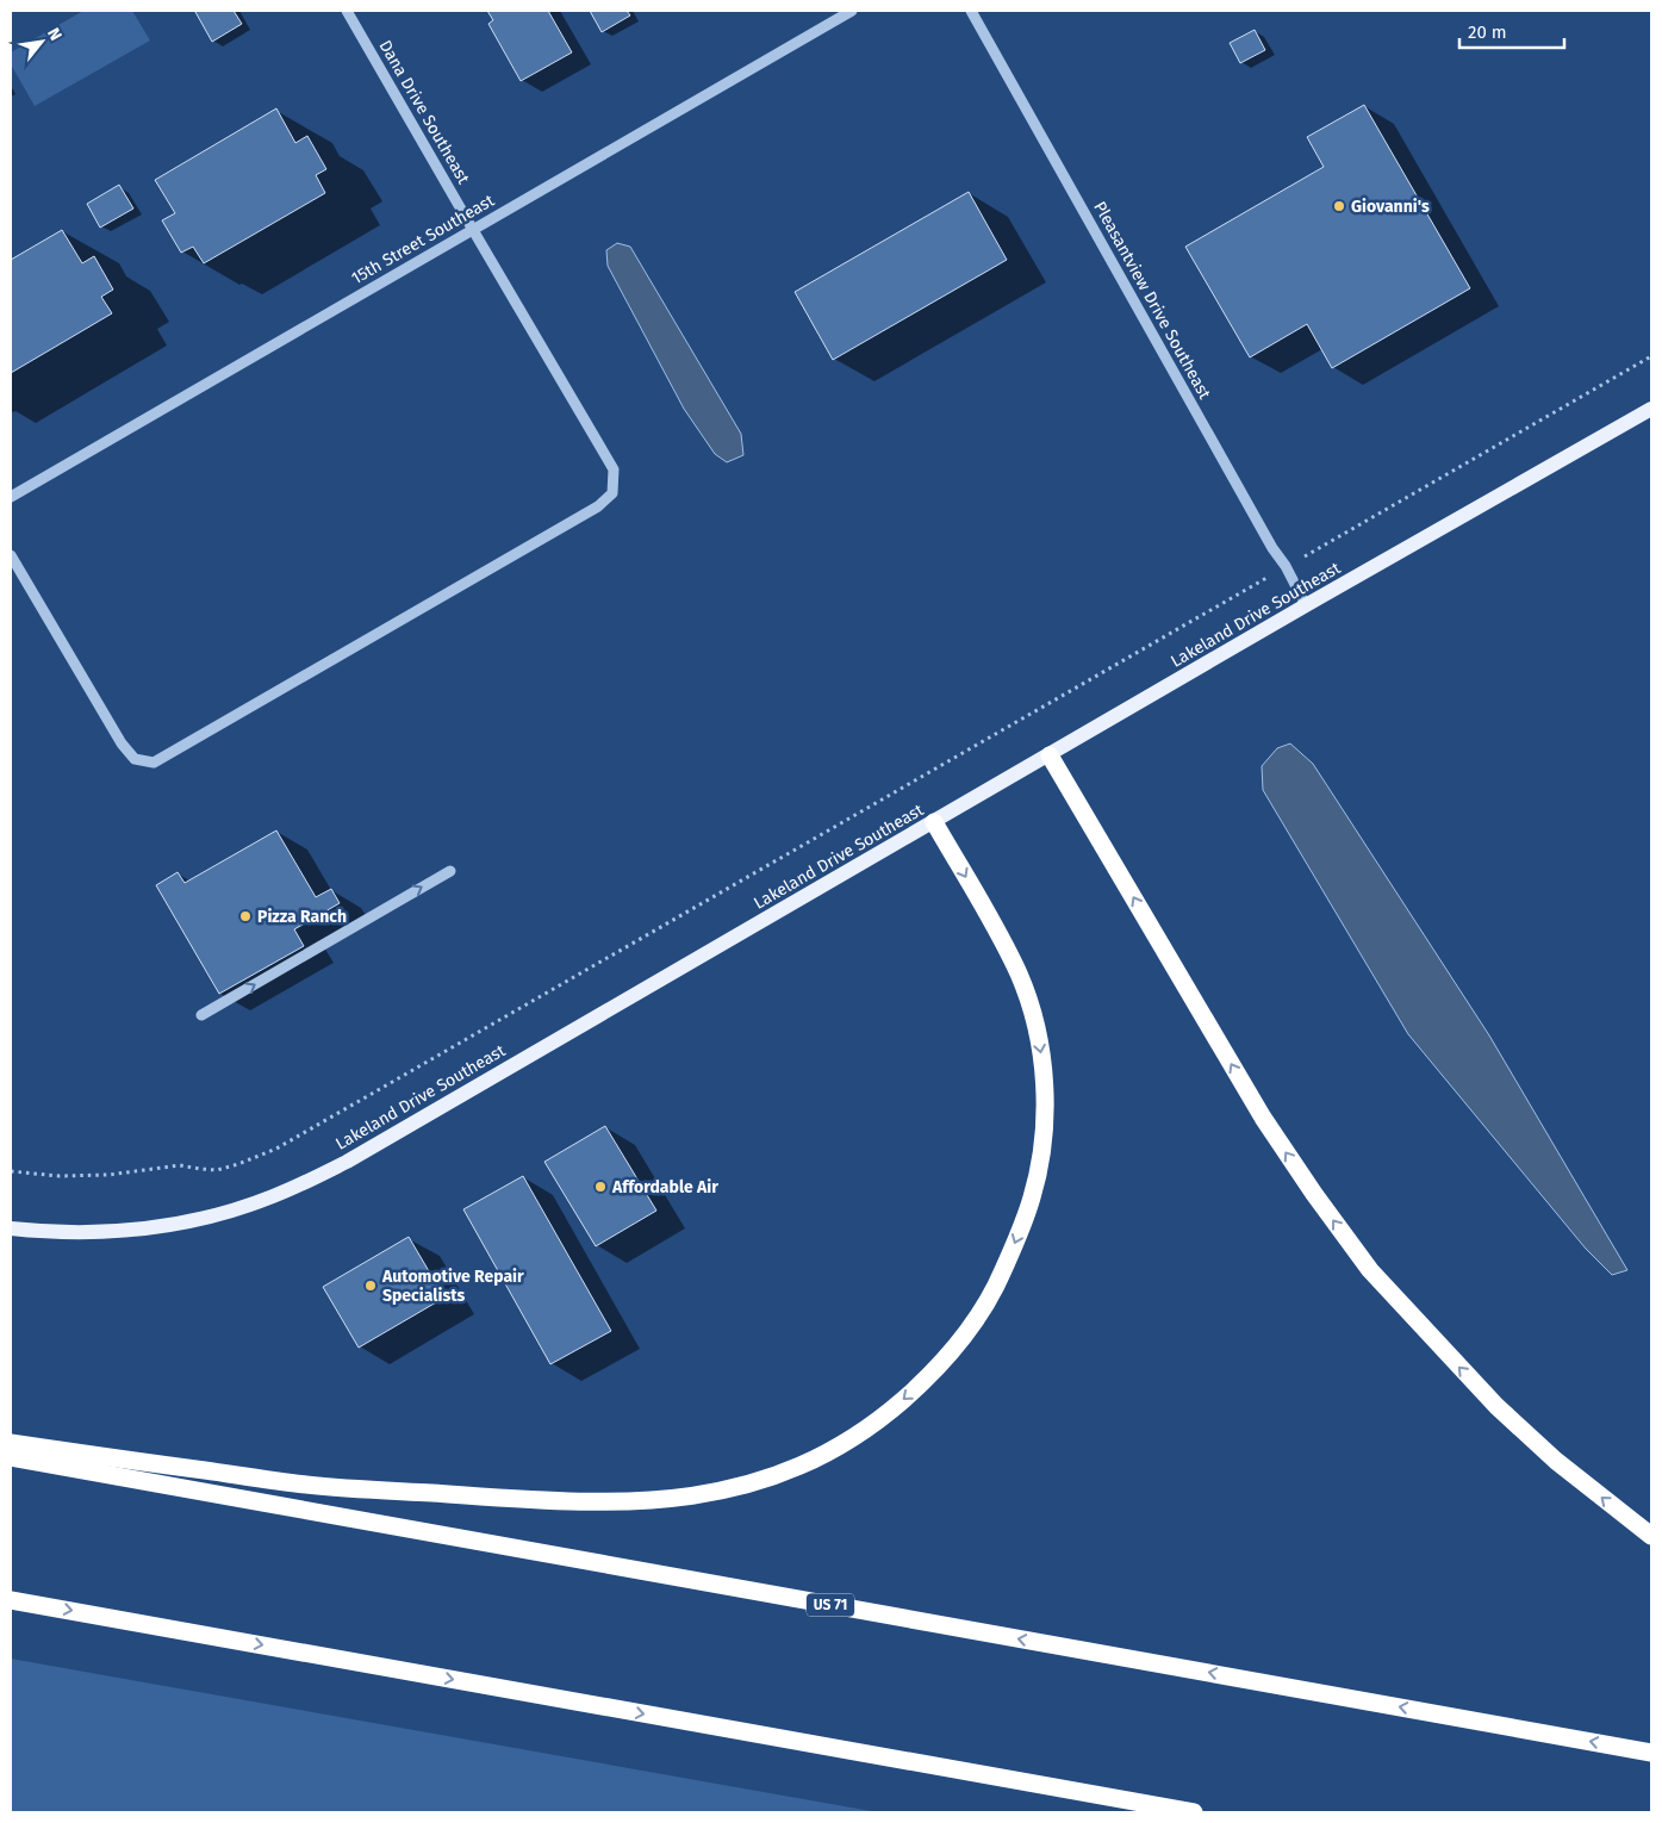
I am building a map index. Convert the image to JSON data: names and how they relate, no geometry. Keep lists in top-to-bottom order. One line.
{"streets":{"highway":["US 71"],"main road":["Lakeland Drive Southeast"],"street":["Dana Drive Southeast","15th Street Southeast","Pleasantview Drive Southeast"]},"crossings":[["Dana Drive Southeast","15th Street Southeast"],["Pleasantview Drive Southeast","Lakeland Drive Southeast"]],"places":["Giovanni's","Pizza Ranch","Affordable Air","Automotive Repair Specialists"],"scale_bar":"20 m","north":"top right"}
